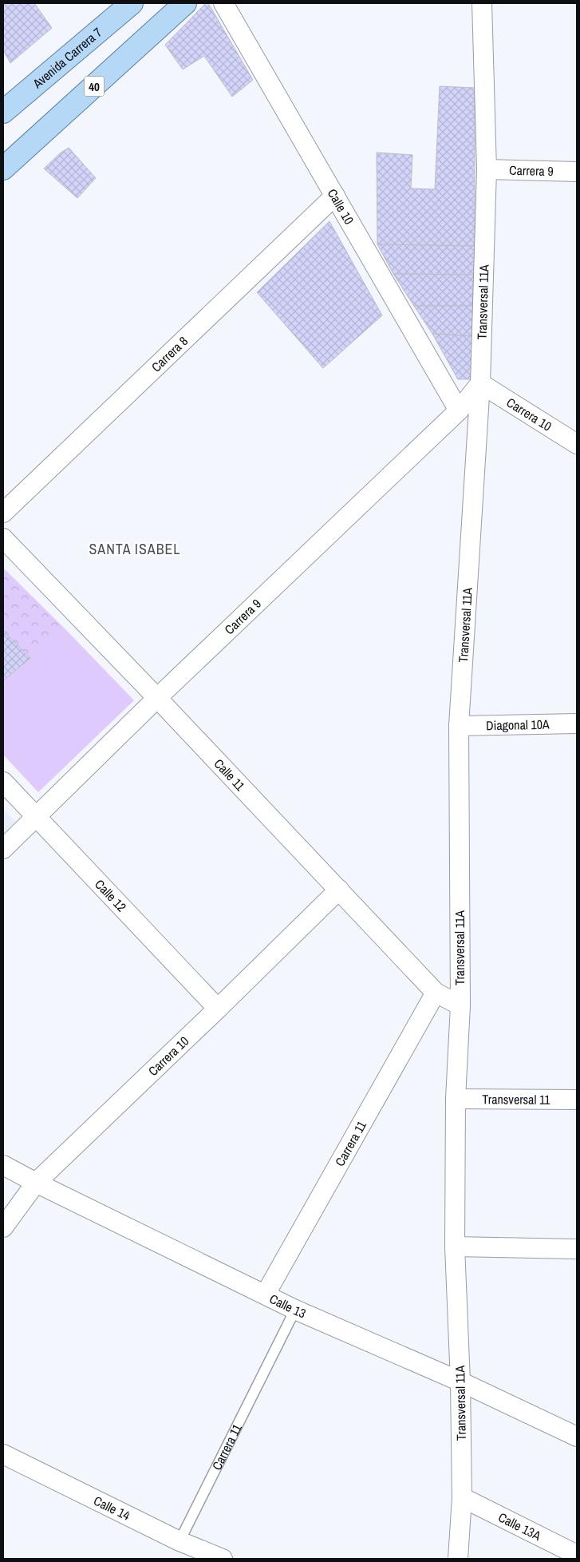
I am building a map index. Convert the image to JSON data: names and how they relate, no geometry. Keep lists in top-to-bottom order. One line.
{"streets":{"main road":["Avenida Carrera 7","40"],"street":["Carrera 9","Calle 10","Transversal 11A","Carrera 8","Carrera 10","Diagonal 10A","Calle 11","Calle 12","Transversal 11","Carrera 11","Calle 13","Calle 14","Calle 13A"]},"crossings":[["Carrera 9","Calle 10"],["Carrera 9","Transversal 11A"],["Carrera 9","Carrera 10"],["Carrera 9","Calle 11"],["Carrera 9","Calle 12"],["Calle 10","Carrera 8"],["Transversal 11A","Carrera 10"],["Transversal 11A","Diagonal 10A"],["Transversal 11A","Calle 11"],["Transversal 11A","Transversal 11"],["Transversal 11A","Calle 13"],["Transversal 11A","Calle 13A"],["Carrera 10","Calle 11"],["Carrera 10","Calle 12"],["Carrera 10","Calle 13"],["Calle 11","Carrera 11"],["Carrera 11","Calle 13"],["Carrera 11","Calle 14"]],"districts":["SANTA ISABEL"]}
